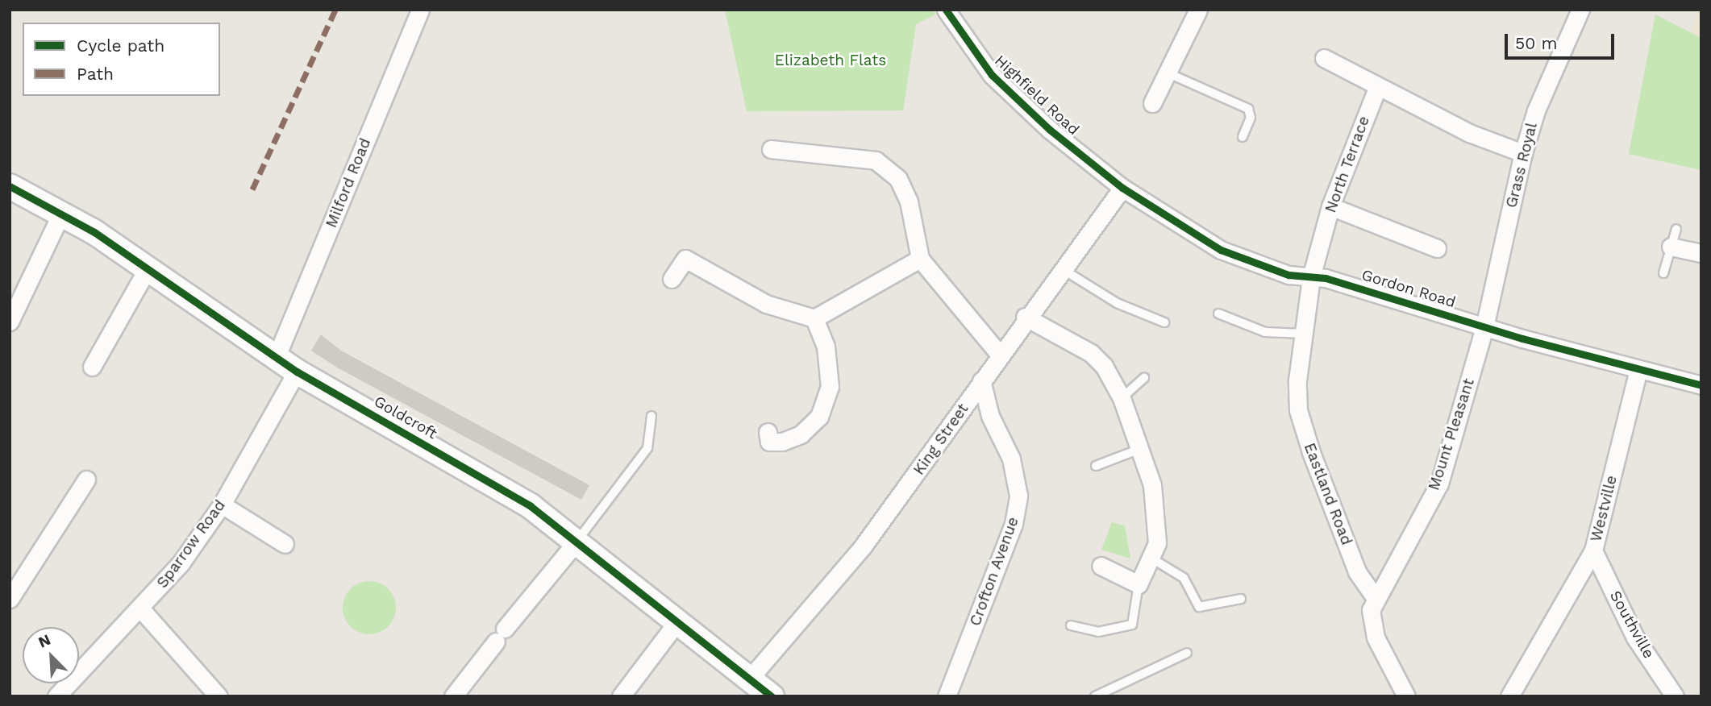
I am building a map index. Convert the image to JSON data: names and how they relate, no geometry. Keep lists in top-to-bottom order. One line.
{"streets":{"street":["Highfield Road","North Terrace","Grass Royal","Milford Road","Gordon Road","Goldcroft","Mount Pleasant","King Street","Eastland Road","Westville","Sparrow Road","Crofton Avenue","Southville"]},"crossings":[["Highfield Road","Gordon Road"],["Highfield Road","King Street"],["North Terrace","Gordon Road"],["North Terrace","Eastland Road"],["Grass Royal","Gordon Road"],["Grass Royal","Mount Pleasant"],["Milford Road","Goldcroft"],["Gordon Road","Mount Pleasant"],["Gordon Road","King Street"],["Gordon Road","Eastland Road"],["Gordon Road","Westville"],["Goldcroft","King Street"],["Goldcroft","Sparrow Road"],["Mount Pleasant","Eastland Road"],["King Street","Crofton Avenue"],["Westville","Southville"]],"parks":["Elizabeth Flats"],"legend":["Cycle path","Path"],"scale_bar":"50 m","north":"top left"}
